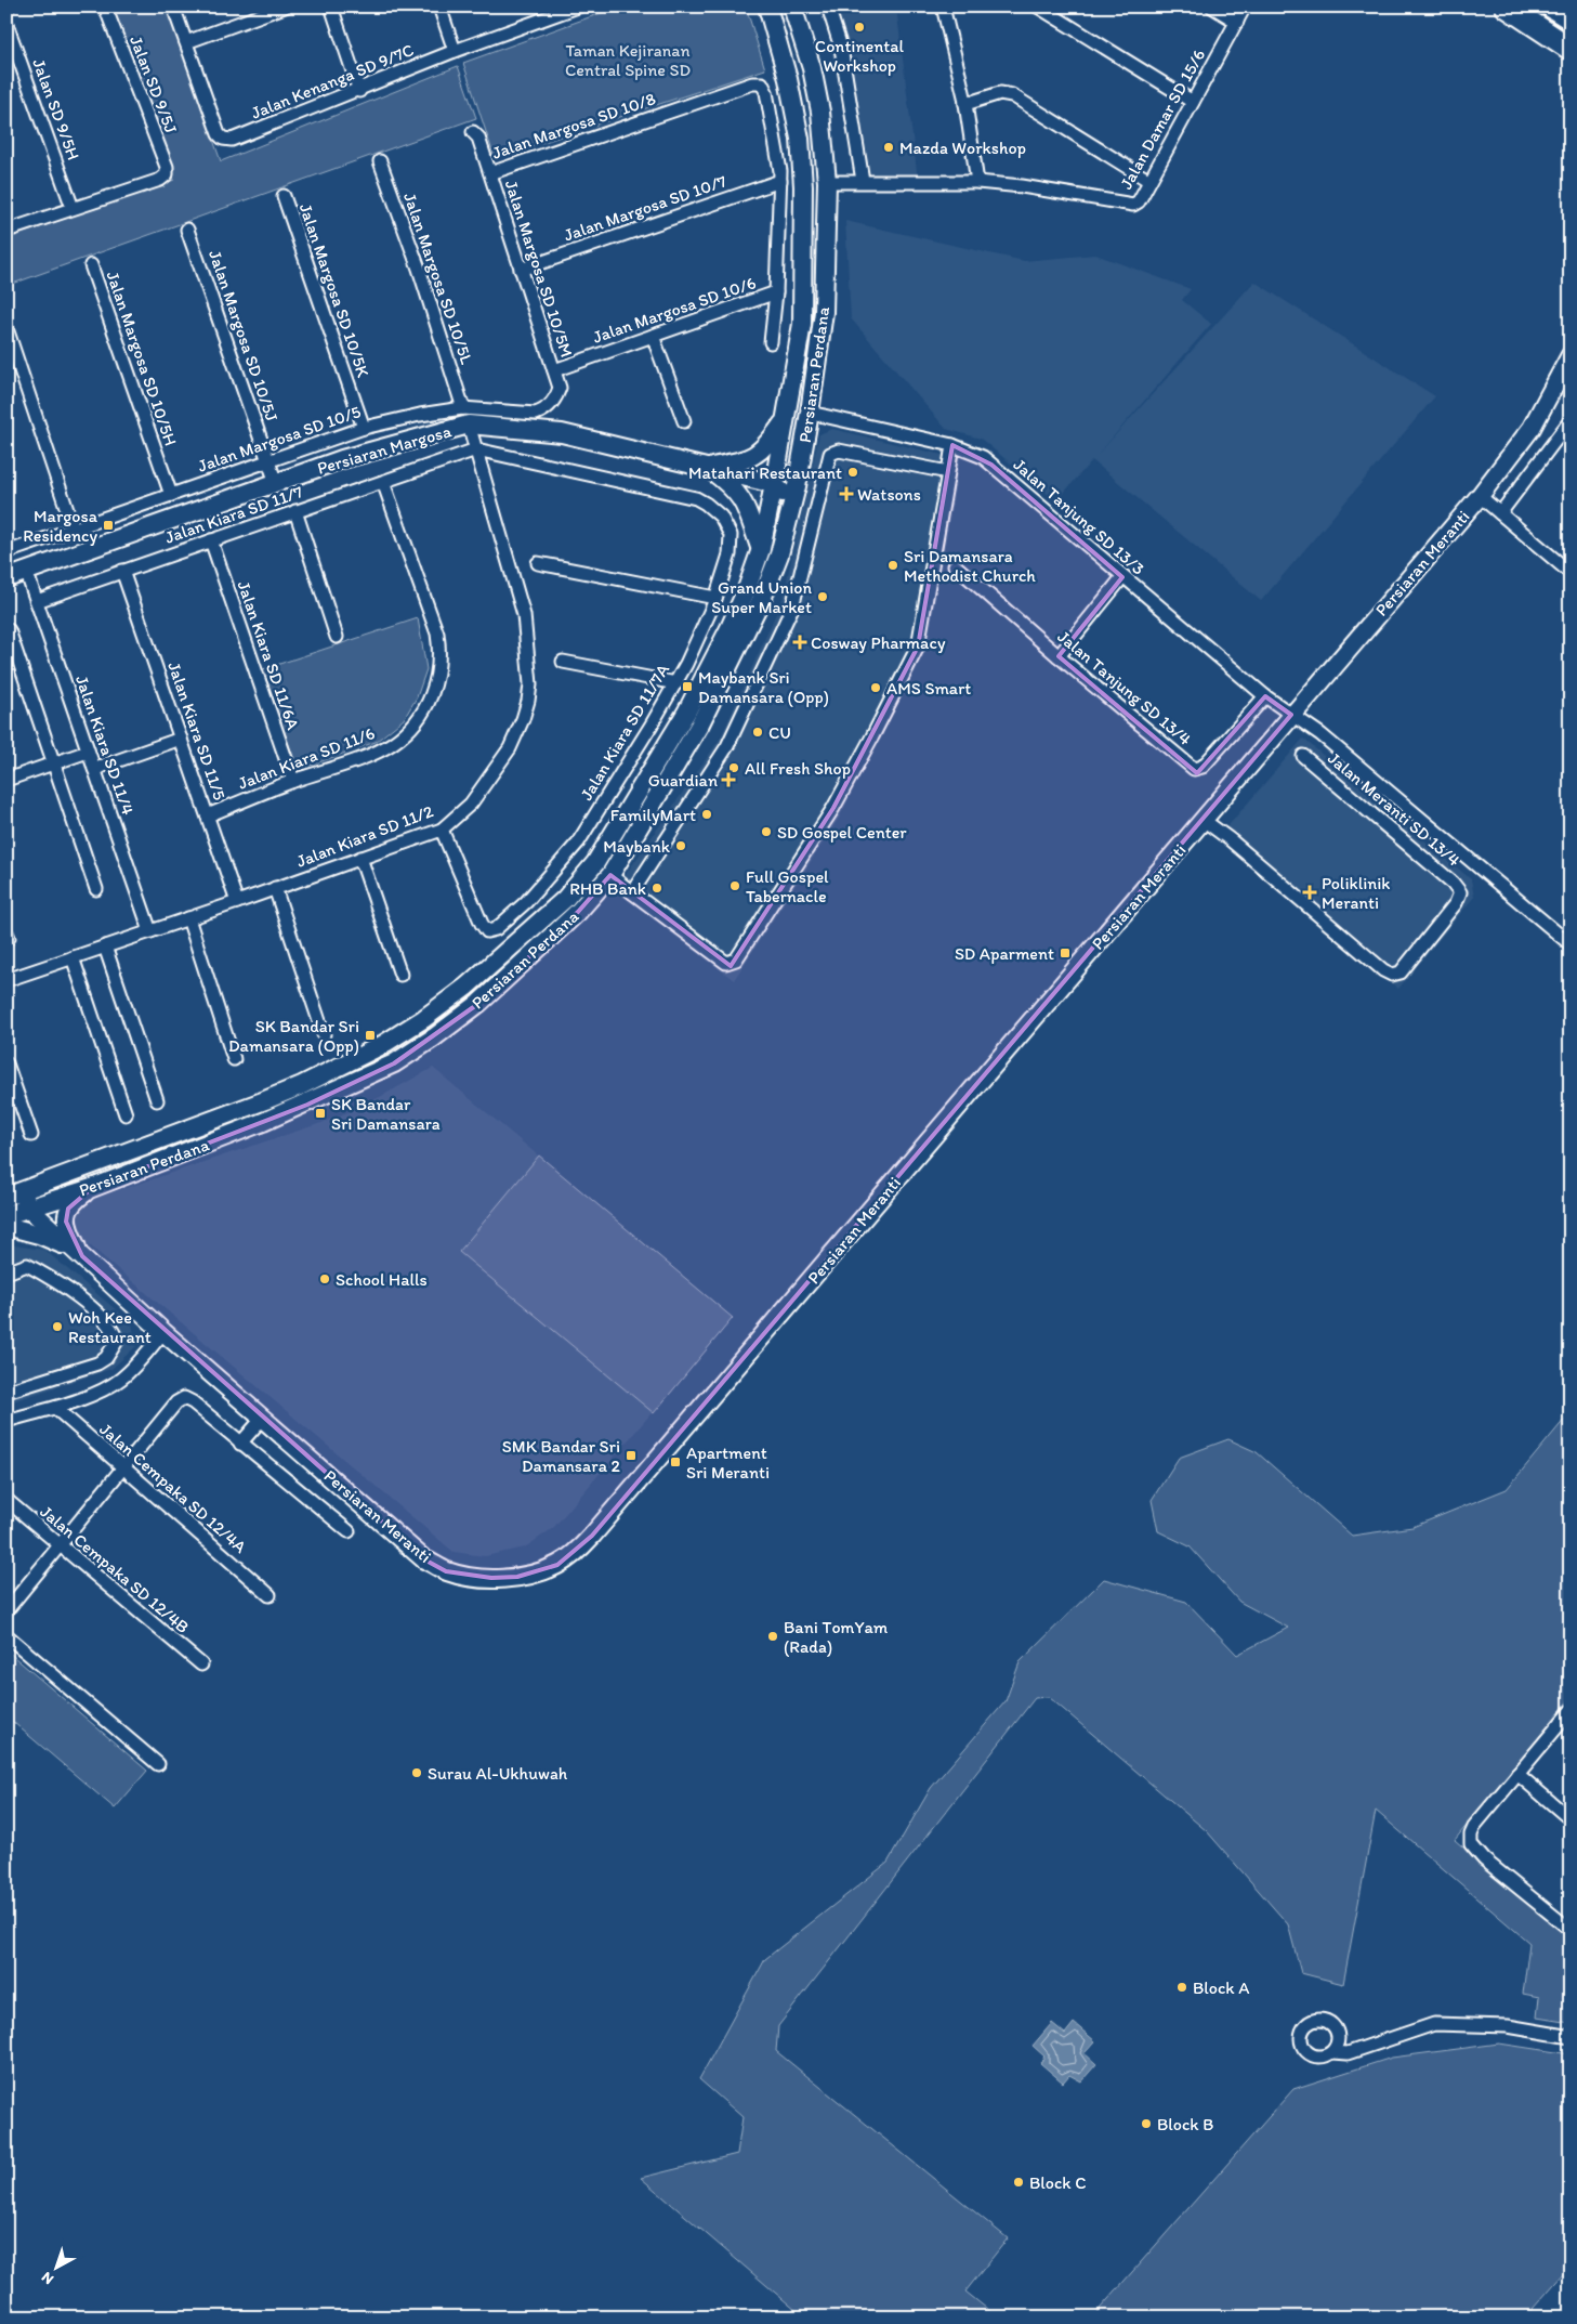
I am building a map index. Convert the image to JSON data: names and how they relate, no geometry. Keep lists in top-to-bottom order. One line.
{"streets":{"main road":["Persiaran Perdana","Persiaran Margosa","Persiaran Meranti"],"street":["Jalan Kenanga SD 9/7C","Jalan SD 9/5J","Jalan SD 9/5H","Jalan Damar SD 15/6","Jalan Margosa SD 10/8","Jalan Margosa SD 10/7","Jalan Margosa SD 10/5M","Jalan Margosa SD 10/5L","Jalan Margosa SD 10/5K","Jalan Margosa SD 10/6","Jalan Margosa SD 10/5J","Jalan Margosa SD 10/5H","Jalan Margosa SD 10/5","Jalan Kiara SD 11/7","Jalan Tanjung SD 13/3","Jalan Kiara SD 11/6A","Jalan Tanjung SD 13/4","Jalan Kiara SD 11/5","Jalan Kiara SD 11/7A","Jalan Kiara SD 11/4","Jalan Kiara SD 11/6","Jalan Meranti SD 13/4","Jalan Kiara SD 11/2","Jalan Cempaka SD 12/4A","Jalan Cempaka SD 12/4B"]},"crossings":[["Jalan SD 9/5J","Jalan SD 9/5H"],["Jalan Damar SD 15/6","Persiaran Perdana"],["Jalan Margosa SD 10/8","Jalan Margosa SD 10/7"],["Jalan Margosa SD 10/8","Jalan Margosa SD 10/5M"],["Jalan Margosa SD 10/7","Jalan Margosa SD 10/5M"],["Jalan Margosa SD 10/5M","Jalan Margosa SD 10/6"],["Jalan Margosa SD 10/5M","Jalan Margosa SD 10/5"],["Jalan Margosa SD 10/5L","Jalan Margosa SD 10/5"],["Jalan Margosa SD 10/5L","Persiaran Margosa"],["Jalan Margosa SD 10/5L","Jalan Kiara SD 11/2"],["Jalan Margosa SD 10/5K","Jalan Margosa SD 10/5"],["Jalan Margosa SD 10/5J","Jalan Margosa SD 10/5"],["Jalan Margosa SD 10/5J","Persiaran Margosa"],["Jalan Margosa SD 10/5H","Jalan Margosa SD 10/5"],["Persiaran Perdana","Persiaran Margosa"],["Persiaran Perdana","Jalan Tanjung SD 13/3"],["Persiaran Perdana","Persiaran Meranti"],["Jalan Margosa SD 10/5","Persiaran Margosa"],["Jalan Margosa SD 10/5","Jalan Kiara SD 11/2"],["Persiaran Margosa","Jalan Kiara SD 11/4"],["Persiaran Margosa","Jalan Kiara SD 11/2"],["Jalan Kiara SD 11/7","Jalan Kiara SD 11/6A"],["Jalan Kiara SD 11/7","Jalan Kiara SD 11/5"],["Jalan Kiara SD 11/7","Jalan Kiara SD 11/7A"],["Jalan Kiara SD 11/7","Jalan Kiara SD 11/4"],["Jalan Kiara SD 11/7","Jalan Kiara SD 11/6"],["Jalan Kiara SD 11/7","Jalan Kiara SD 11/2"],["Jalan Tanjung SD 13/3","Persiaran Meranti"],["Jalan Tanjung SD 13/3","Jalan Tanjung SD 13/4"],["Persiaran Meranti","Jalan Meranti SD 13/4"],["Jalan Kiara SD 11/6A","Jalan Kiara SD 11/6"],["Jalan Kiara SD 11/5","Jalan Kiara SD 11/6"],["Jalan Kiara SD 11/5","Jalan Kiara SD 11/2"],["Jalan Kiara SD 11/7A","Jalan Kiara SD 11/2"],["Jalan Kiara SD 11/4","Jalan Kiara SD 11/2"]],"parks":["Taman Kejiranan Central Spine SD"],"places":{"other":["Continental Workshop","Mazda Workshop","Matahari Restaurant","Sri Damansara Methodist Church","Grand Union Super Market","AMS Smart","CU","All Fresh Shop","FamilyMart","SD Gospel Center","Maybank","Full Gospel Tabernacle","RHB Bank","School Halls","Woh Kee Restaurant","Bani TomYam (Rada)","Surau Al-Ukhuwah","Block A","Block B","Block C"],"health":["Watsons","Cosway Pharmacy","Guardian","Poliklinik Meranti"],"transit":["Margosa Residency","Maybank Sri Damansara (Opp)","SD Aparment","SK Bandar Sri Damansara (Opp)","SK Bandar Sri Damansara","SMK Bandar Sri Damansara 2","Apartment Sri Meranti"]},"north":"bottom left"}
